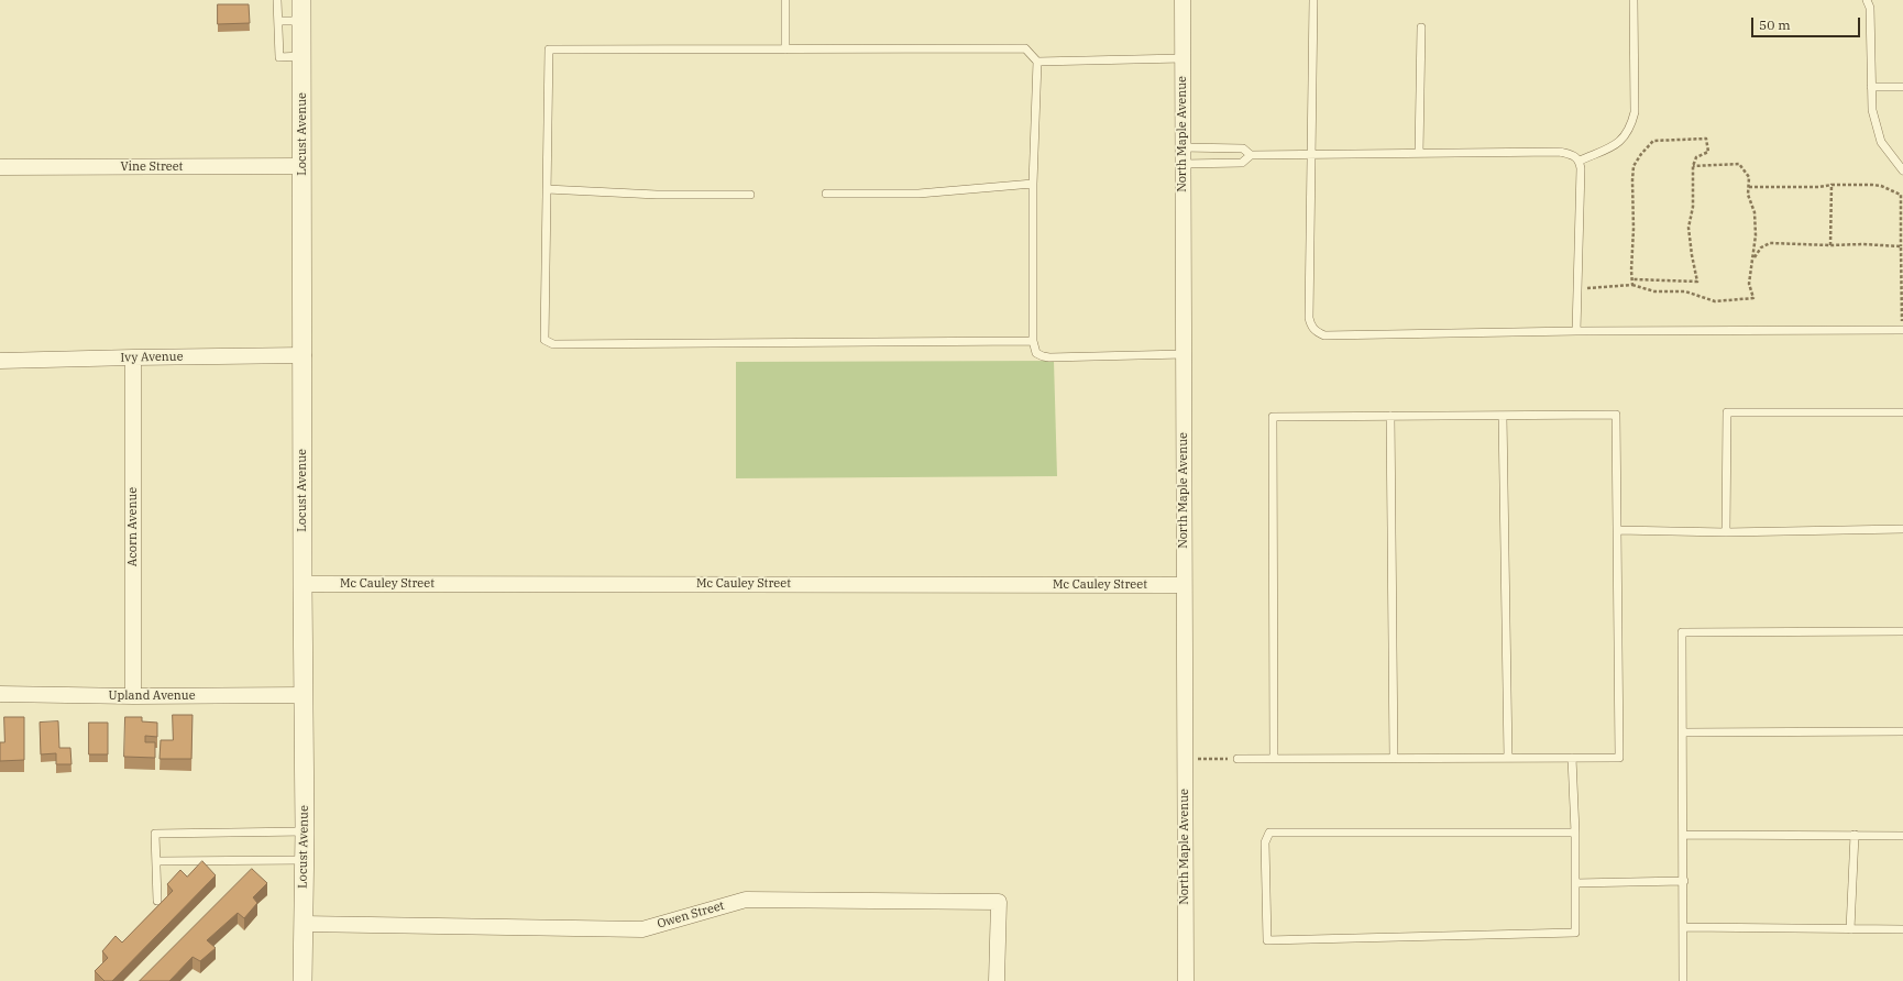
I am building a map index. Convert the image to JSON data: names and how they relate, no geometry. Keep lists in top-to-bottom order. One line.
{"streets":{"street":["Locust Avenue","North Maple Avenue","Vine Street","Ivy Avenue","Acorn Avenue","Mc Cauley Street","Upland Avenue","Owen Street"]},"crossings":[["Locust Avenue","Vine Street"],["Locust Avenue","Ivy Avenue"],["Locust Avenue","Mc Cauley Street"],["Locust Avenue","Upland Avenue"],["Locust Avenue","Owen Street"],["North Maple Avenue","Mc Cauley Street"],["Ivy Avenue","Acorn Avenue"],["Acorn Avenue","Upland Avenue"]],"scale_bar":"50 m"}
